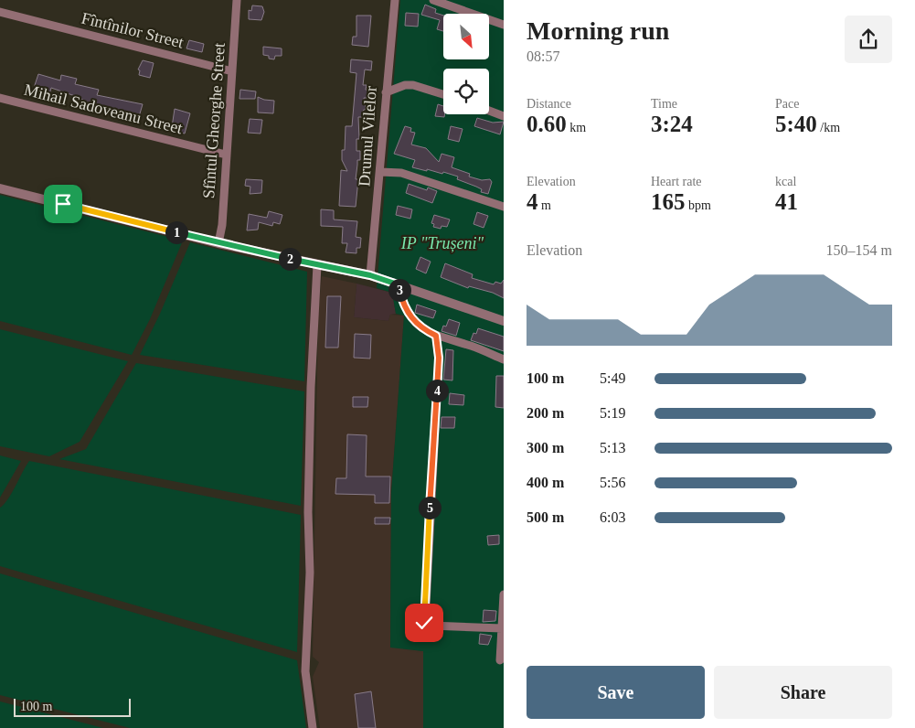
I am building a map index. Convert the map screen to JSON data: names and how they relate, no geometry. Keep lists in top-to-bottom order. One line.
{"streets":{"street":["Fîntînilor Street","Mihail Sadoveanu Street","Sfîntul Gheorghe Street","Drumul Vilelor"]},"crossings":[["Fîntînilor Street","Sfîntul Gheorghe Street"],["Mihail Sadoveanu Street","Sfîntul Gheorghe Street"]],"parks":["IP \"Trușeni\""],"scale_bar":"100 m","north":"bottom right","page":{"heading":["Morning run","08:57"],"stats":[["Distance","0.60 km"],["Time","3:24"],["Pace","5:40 /km"],["Elevation","4 m"],["Heart rate","165 bpm"],["kcal","41"]],"pins":["1","2","3","4","5"],"chart":["Elevation","150–154 m"],"list":[{"name":"100 m","note":"5:49"},{"name":"200 m","note":"5:19"},{"name":"300 m","note":"5:13"},{"name":"400 m","note":"5:56"},{"name":"500 m","note":"6:03"}],"buttons":["Save","Share"],"scale":"100 m"}}
